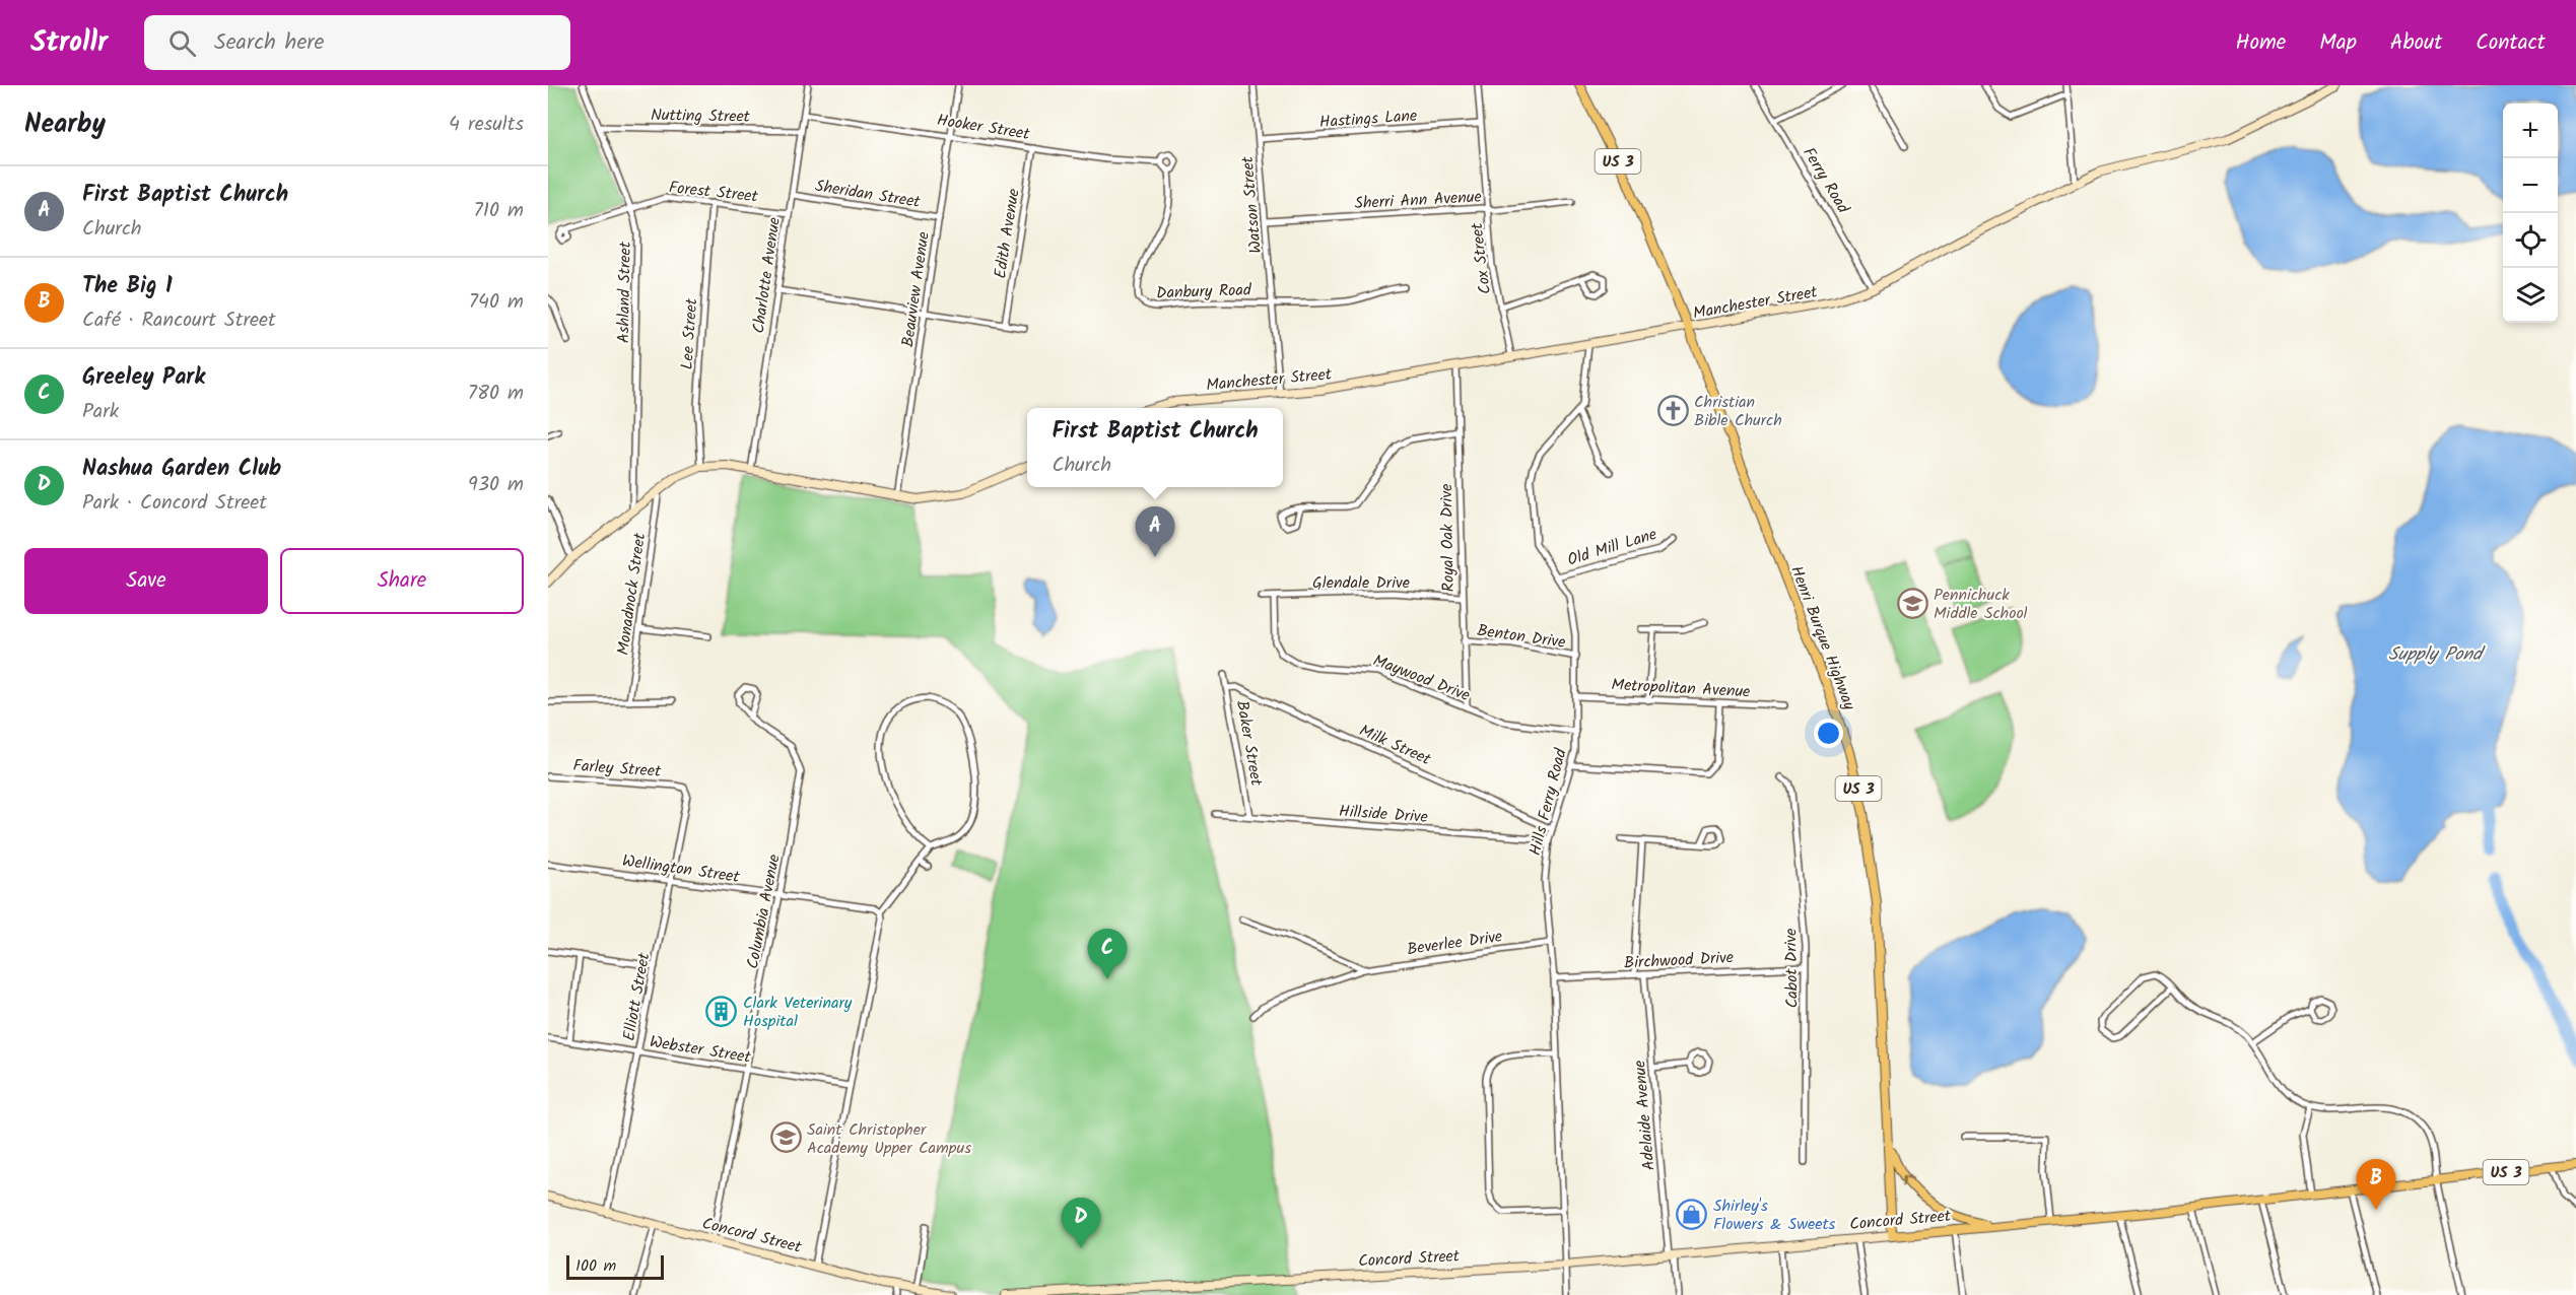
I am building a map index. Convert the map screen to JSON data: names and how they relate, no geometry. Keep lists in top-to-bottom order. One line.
{"streets":{"main road":["US 3","Henri Burque Highway","Concord Street"],"street":["Nutting Street","Hastings Lane","Hooker Street","Ferry Road","Forest Street","Sheridan Street","Sherri Ann Avenue","Watson Street","Edith Avenue","Cox Street","Charlotte Avenue","Beauview Avenue","Danbury Road","Ashland Street","Manchester Street","Lee Street","Royal Oak Drive","Old Mill Lane","Glendale Drive","Monadnock Street","Benton Drive","Maywood Drive","Metropolitan Avenue","Baker Street","Milk Street","Farley Street","Hills Ferry Road","Hillside Drive","Wellington Street","Columbia Avenue","Beverlee Drive","Birchwood Drive","Cabot Drive","Elliott Street","Webster Street","Adelaide Avenue"]},"crossings":[["Nutting Street","Charlotte Avenue"],["Nutting Street","Ashland Street"],["Hastings Lane","Watson Street"],["Hastings Lane","Cox Street"],["Hooker Street","Edith Avenue"],["Hooker Street","Charlotte Avenue"],["Hooker Street","Beauview Avenue"],["Hooker Street","Danbury Road"],["Ferry Road","Manchester Street"],["Forest Street","Charlotte Avenue"],["Forest Street","Ashland Street"],["Forest Street","Lee Street"],["Sheridan Street","Charlotte Avenue"],["Sheridan Street","Beauview Avenue"],["Sherri Ann Avenue","Watson Street"],["Sherri Ann Avenue","Cox Street"],["Watson Street","Danbury Road"],["Watson Street","Manchester Street"],["Cox Street","Manchester Street"],["Manchester Street","Royal Oak Drive"],["Manchester Street","Henri Burque Highway"],["Royal Oak Drive","Glendale Drive"],["Royal Oak Drive","Benton Drive"],["Royal Oak Drive","Maywood Drive"],["Old Mill Lane","Hills Ferry Road"],["Glendale Drive","Maywood Drive"],["Benton Drive","Hills Ferry Road"],["Henri Burque Highway","Concord Street"],["Maywood Drive","Hills Ferry Road"],["Metropolitan Avenue","Hills Ferry Road"],["Baker Street","Milk Street"],["Baker Street","Hillside Drive"],["Milk Street","Hills Ferry Road"],["Farley Street","Elliott Street"],["Hills Ferry Road","Hillside Drive"],["Hills Ferry Road","Beverlee Drive"],["Hills Ferry Road","Birchwood Drive"],["Hills Ferry Road","Concord Street"],["Wellington Street","Columbia Avenue"],["Wellington Street","Elliott Street"],["Columbia Avenue","Webster Street"],["Columbia Avenue","Concord Street"],["Birchwood Drive","Cabot Drive"],["Birchwood Drive","Adelaide Avenue"],["Elliott Street","Webster Street"],["Elliott Street","Concord Street"],["Adelaide Avenue","Concord Street"]],"water":["Supply Pond"],"places":{"church":["Christian Bible Church"],"school or university":["Pennichuck Middle School","Saint Christopher Academy Upper Campus"],"building":["Clark Veterinary Hospital"],"shop":["Shirley's Flowers & Sweets"]},"scale_bar":"100 m","page":{"header":"Strollr","search":"Search here","nav":["Home","Map","About","Contact"],"heading":["Nearby","4 results"],"map_buttons":["+","−"],"list":[{"mark":"A","name":"First Baptist Church","note":"Church","value":"710 m"},{"mark":"B","name":"The Big 1","note":"Café · Rancourt Street","value":"740 m"},{"mark":"C","name":"Greeley Park","note":"Park","value":"780 m"},{"mark":"D","name":"Nashua Garden Club","note":"Park · Concord Street","value":"930 m"}],"popup":["First Baptist Church","Church"],"pins":["A","C","B","D"],"buttons":["Save","Share"],"scale":"100 m"}}
